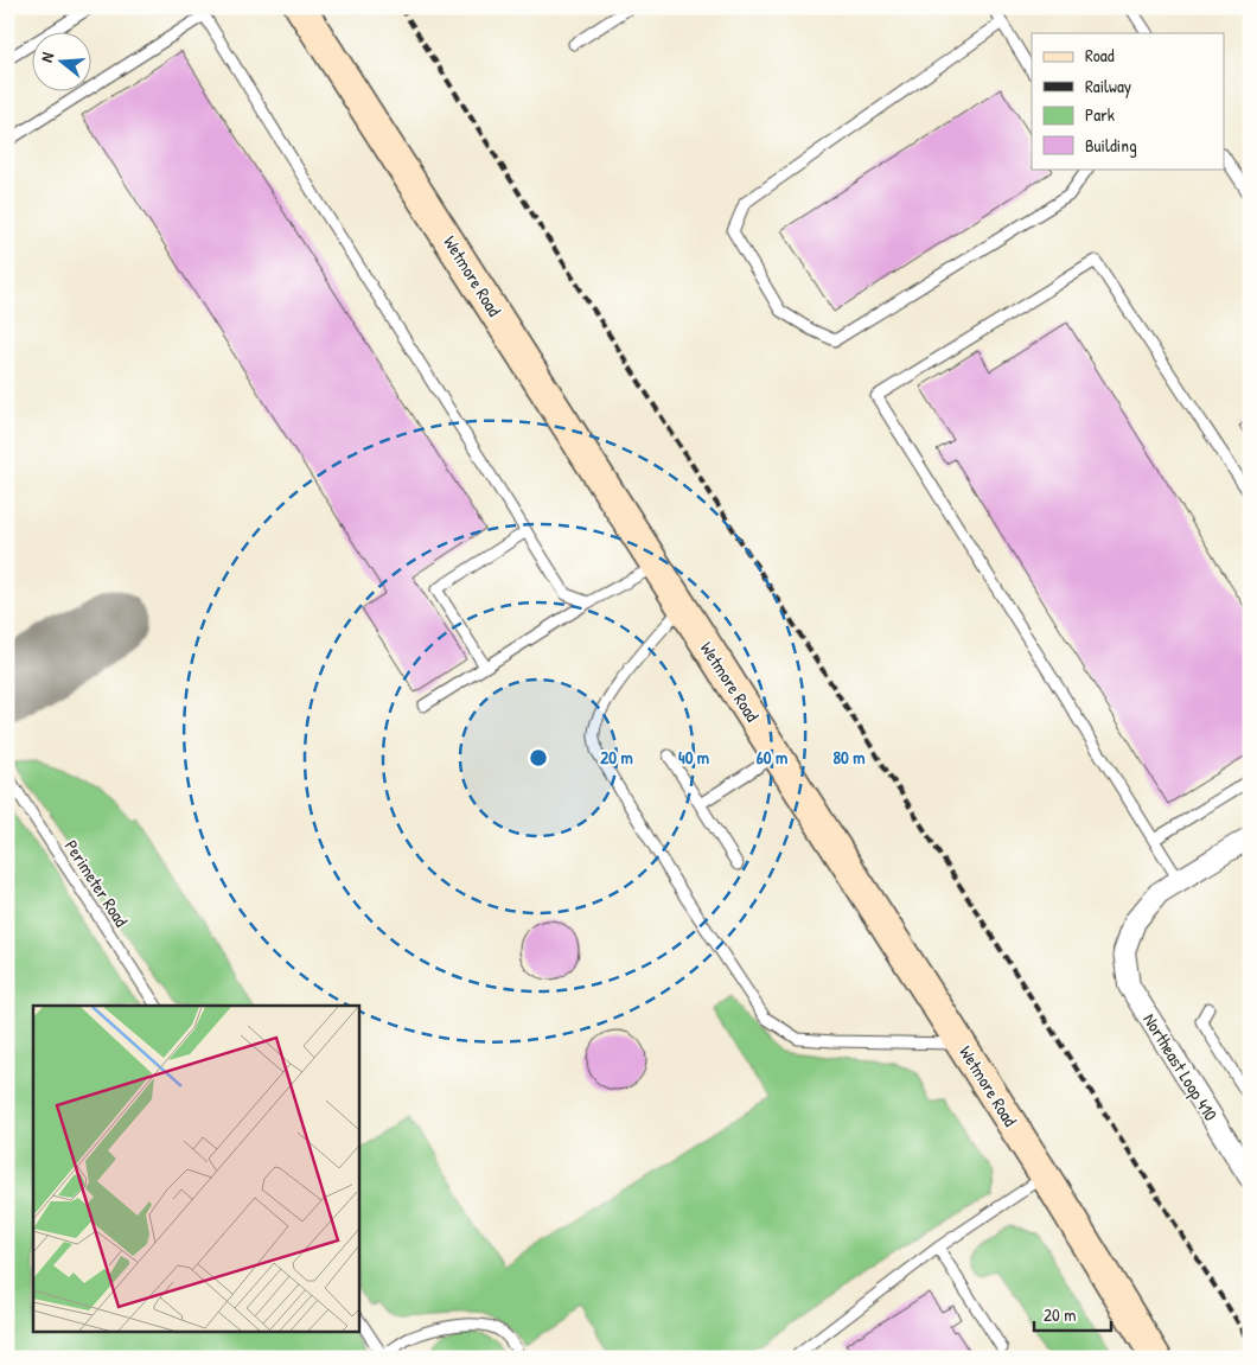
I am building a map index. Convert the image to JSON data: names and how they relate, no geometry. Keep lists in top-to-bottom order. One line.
{"streets":{"main road":["Wetmore Road"],"street":["Northeast Loop 410"],"lane":["Perimeter Road"]},"legend":["Road","Railway","Park","Building"],"scale_bar":"20 m","north":"left","rings":["20 m","40 m","60 m","80 m"]}
